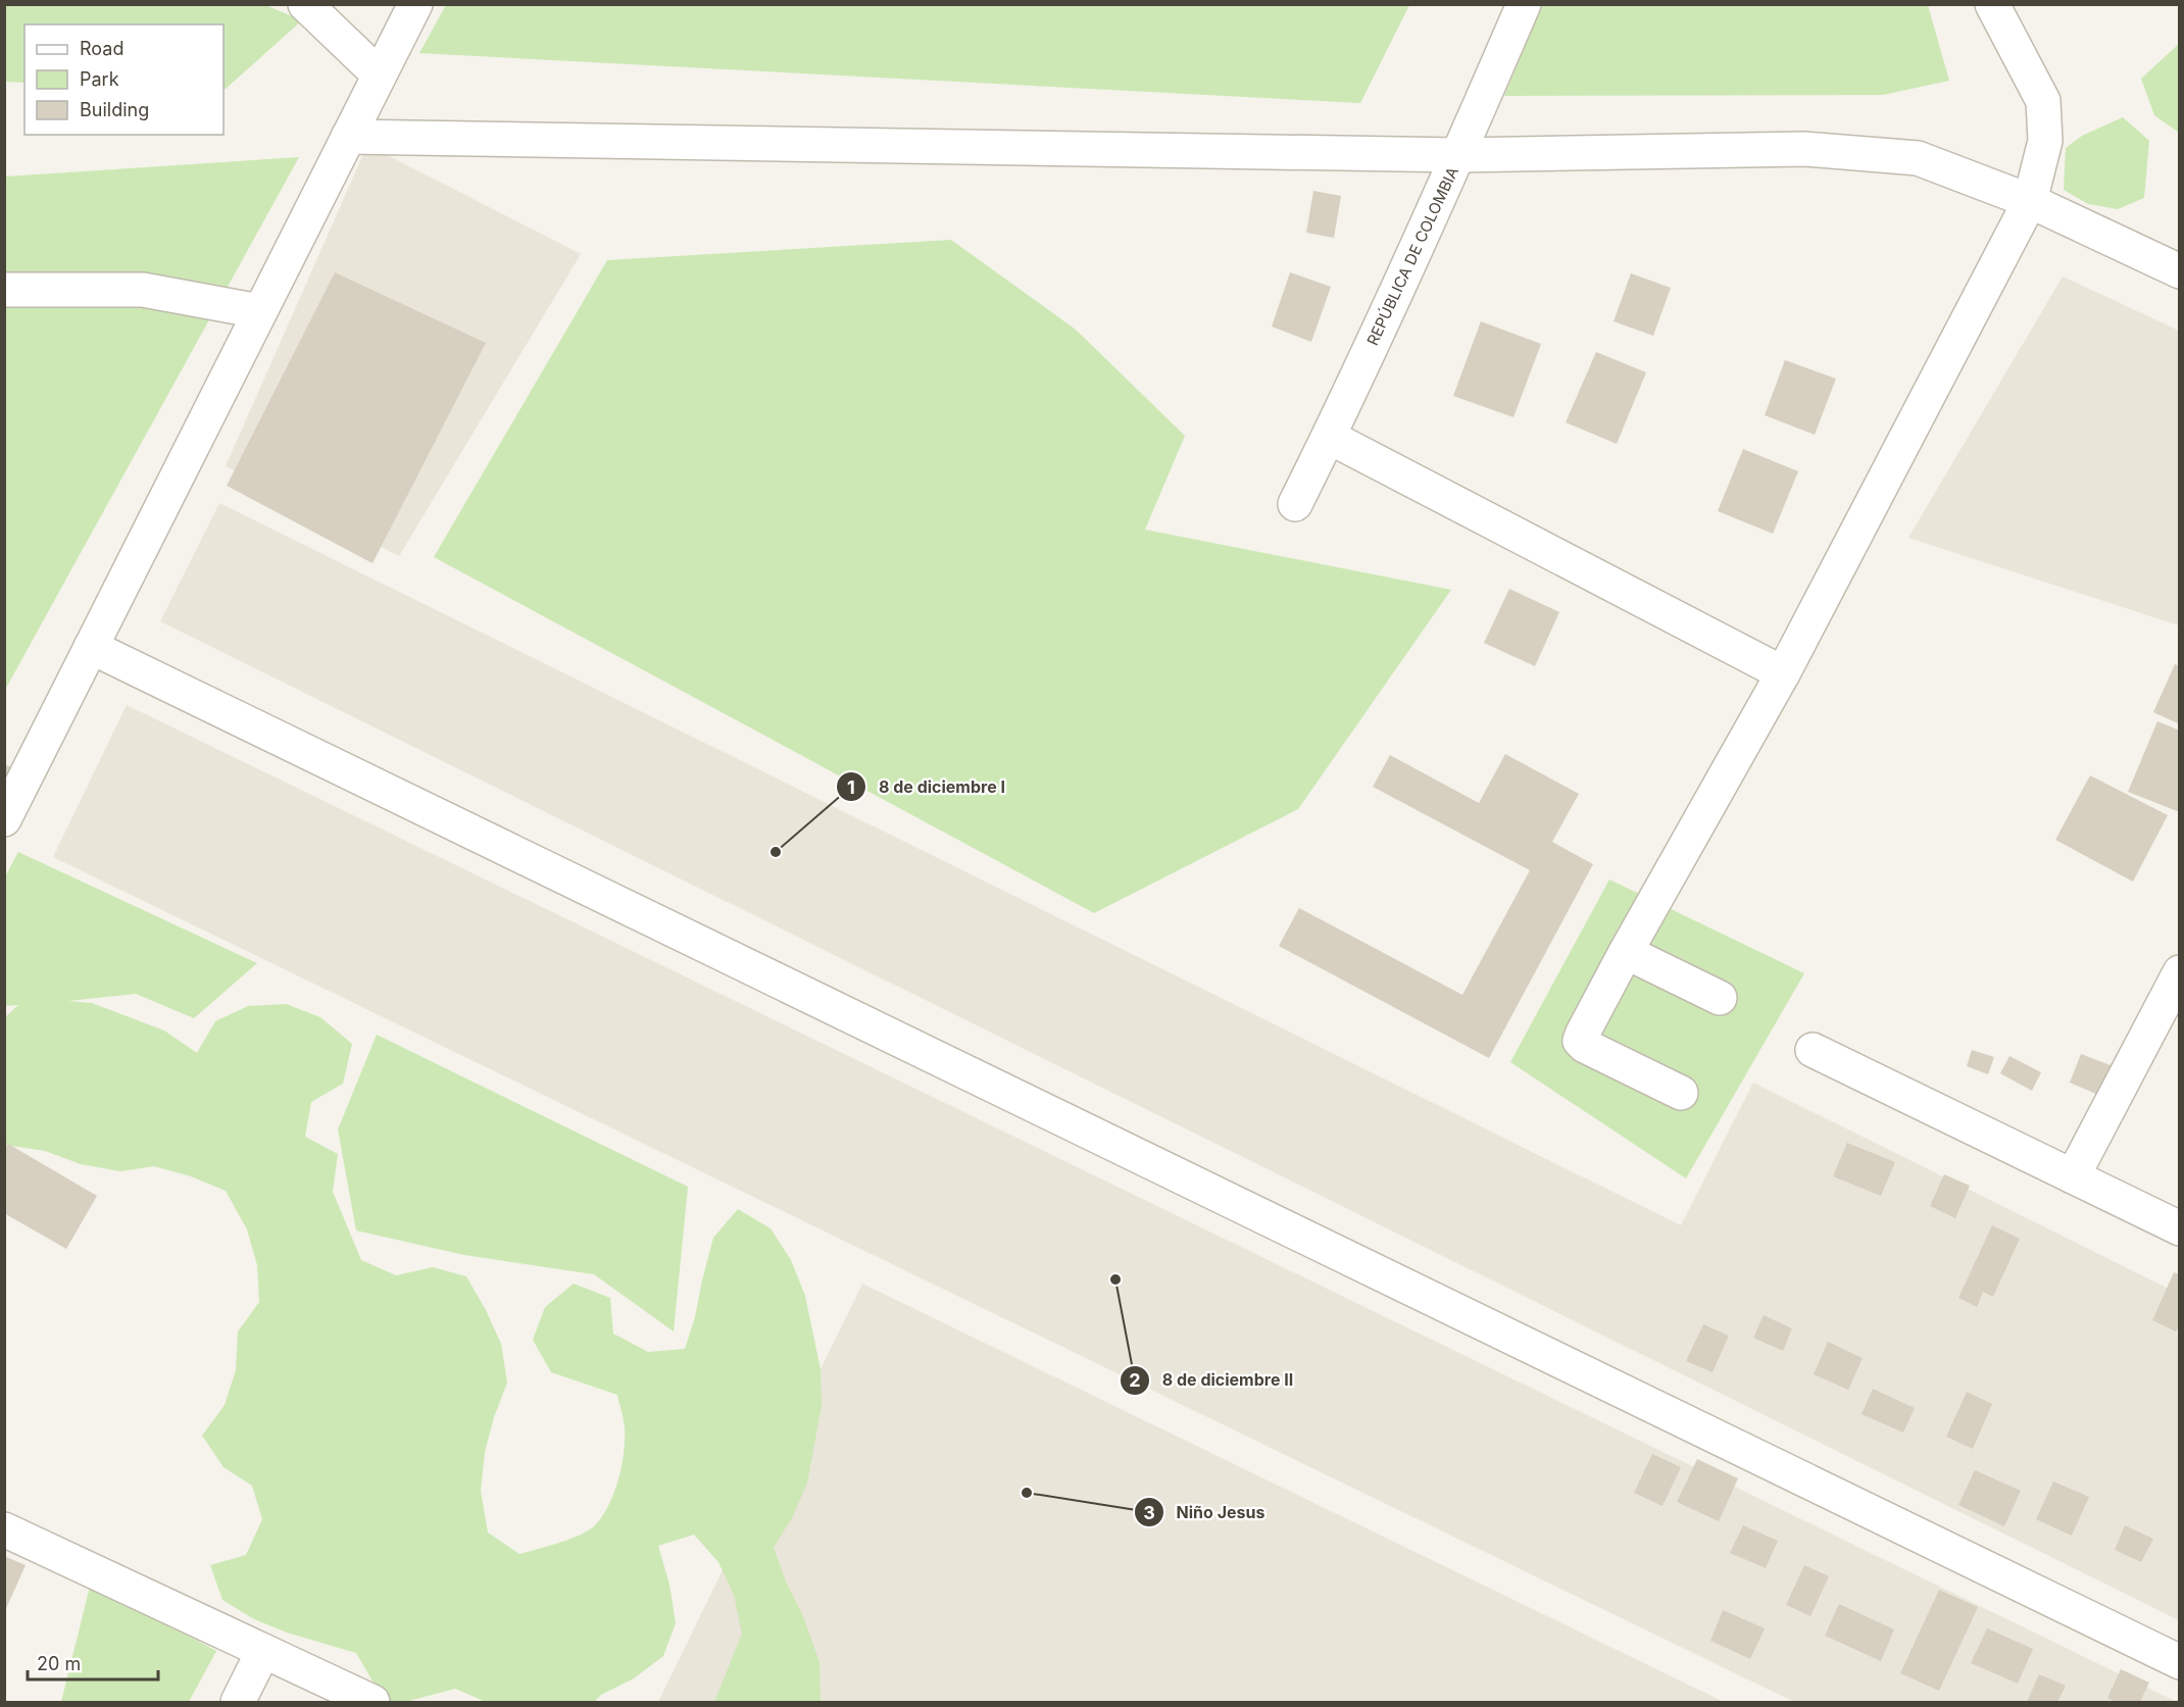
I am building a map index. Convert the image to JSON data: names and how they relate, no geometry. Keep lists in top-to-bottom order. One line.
{"streets":{"street":["REPÚBLICA DE COLOMBIA"]},"places":["8 de diciembre I","8 de diciembre II","Niño Jesus"],"legend":["Road","Park","Building"],"scale_bar":"20 m"}
